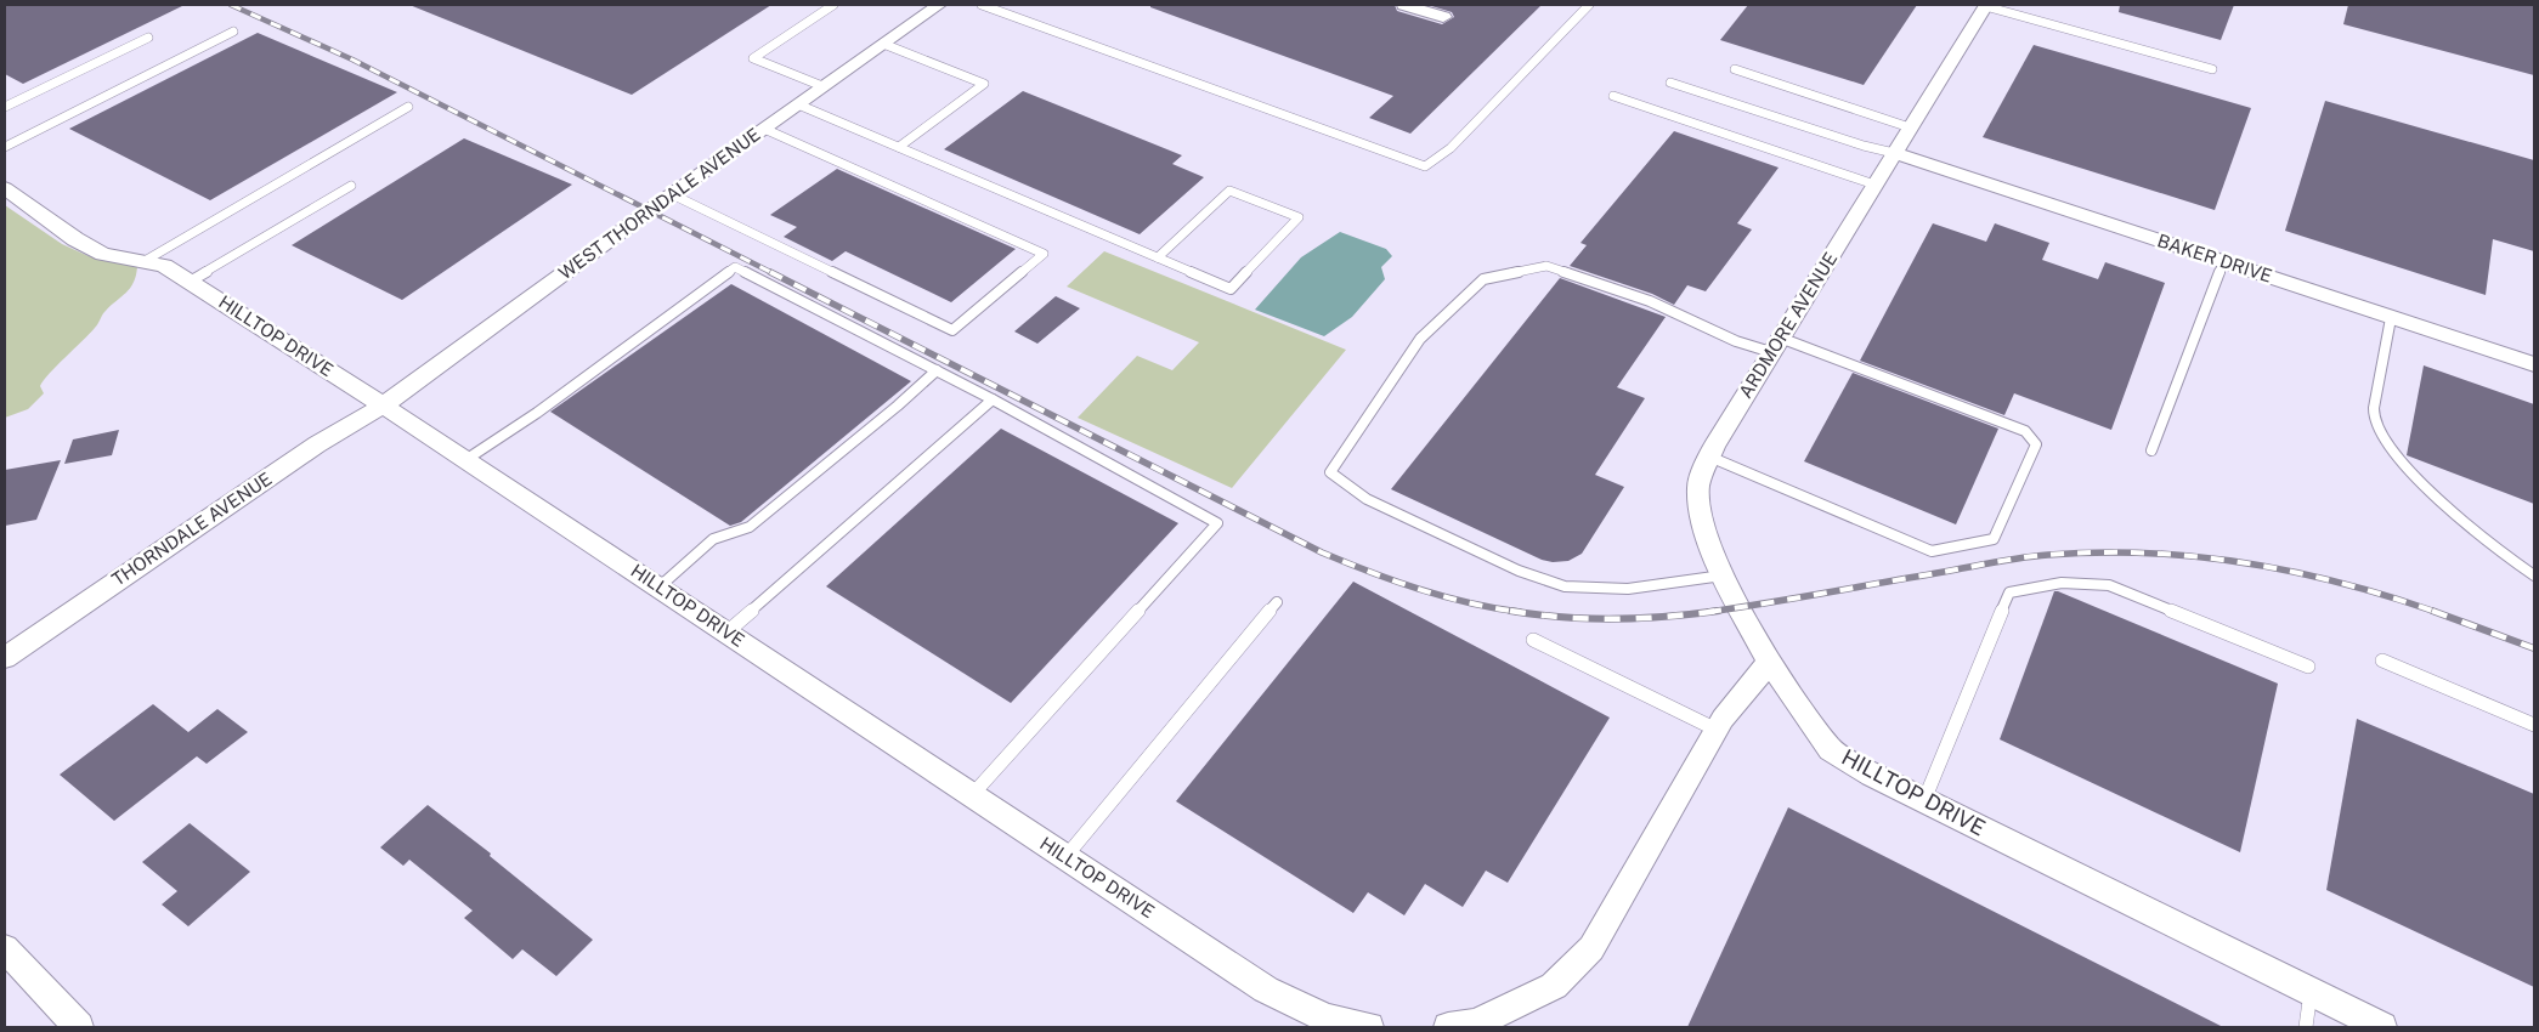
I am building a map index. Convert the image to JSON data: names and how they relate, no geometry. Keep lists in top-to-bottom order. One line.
{"streets":{"street":["WEST THORNDALE AVENUE","BAKER DRIVE","ARDMORE AVENUE","HILLTOP DRIVE","THORNDALE AVENUE"]},"crossings":[["WEST THORNDALE AVENUE","HILLTOP DRIVE"],["WEST THORNDALE AVENUE","THORNDALE AVENUE"],["BAKER DRIVE","ARDMORE AVENUE"],["ARDMORE AVENUE","HILLTOP DRIVE"],["HILLTOP DRIVE","THORNDALE AVENUE"]]}
